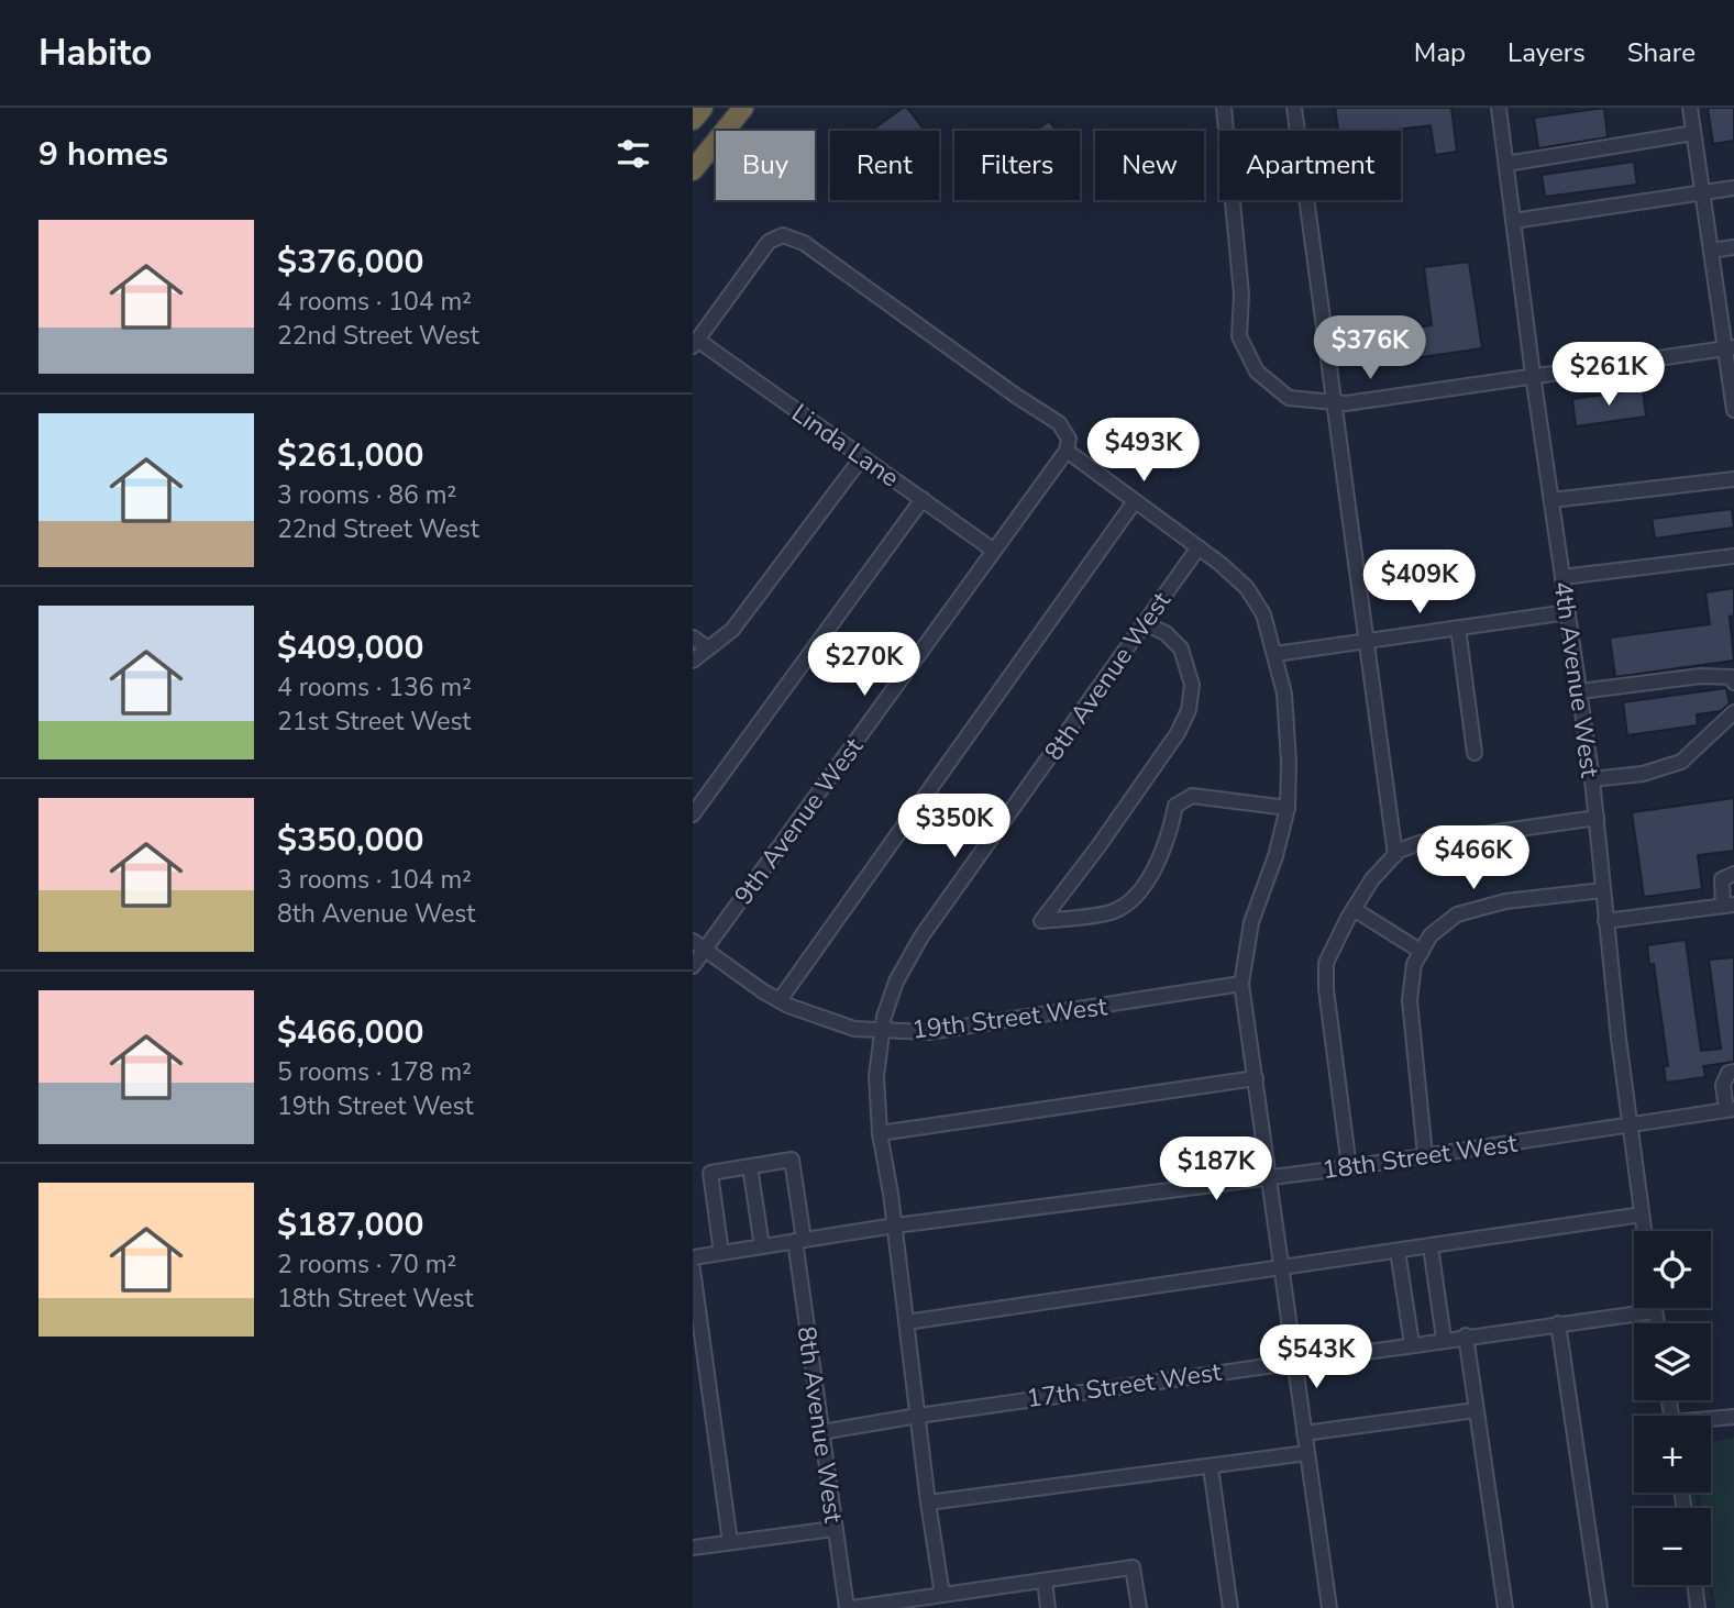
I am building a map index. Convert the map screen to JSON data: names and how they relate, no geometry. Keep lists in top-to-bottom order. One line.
{"streets":{"street":["Linda Lane","8th Avenue West","4th Avenue West","9th Avenue West","19th Street West","18th Street West","17th Street West"]},"crossings":[["Linda Lane","9th Avenue West"],["8th Avenue West","19th Street West"],["8th Avenue West","18th Street West"],["8th Avenue West","17th Street West"],["4th Avenue West","18th Street West"],["9th Avenue West","19th Street West"]],"page":{"header":"Habito","nav":["Map","Layers","Share"],"heading":"9 homes","chip":["Buy","Rent","Filters","New","Apartment"],"list":[{"name":"$376,000","note":"4 rooms · 104 m² · 22nd Street West"},{"name":"$261,000","note":"3 rooms · 86 m² · 22nd Street West"},{"name":"$409,000","note":"4 rooms · 136 m² · 21st Street West"},{"name":"$350,000","note":"3 rooms · 104 m² · 8th Avenue West"},{"name":"$466,000","note":"5 rooms · 178 m² · 19th Street West"},{"name":"$187,000","note":"2 rooms · 70 m² · 18th Street West"}],"price":["$376K","$261K","$493K","$409K","$270K","$350K","$466K","$187K","$543K"],"map_buttons":["+","−"]}}
